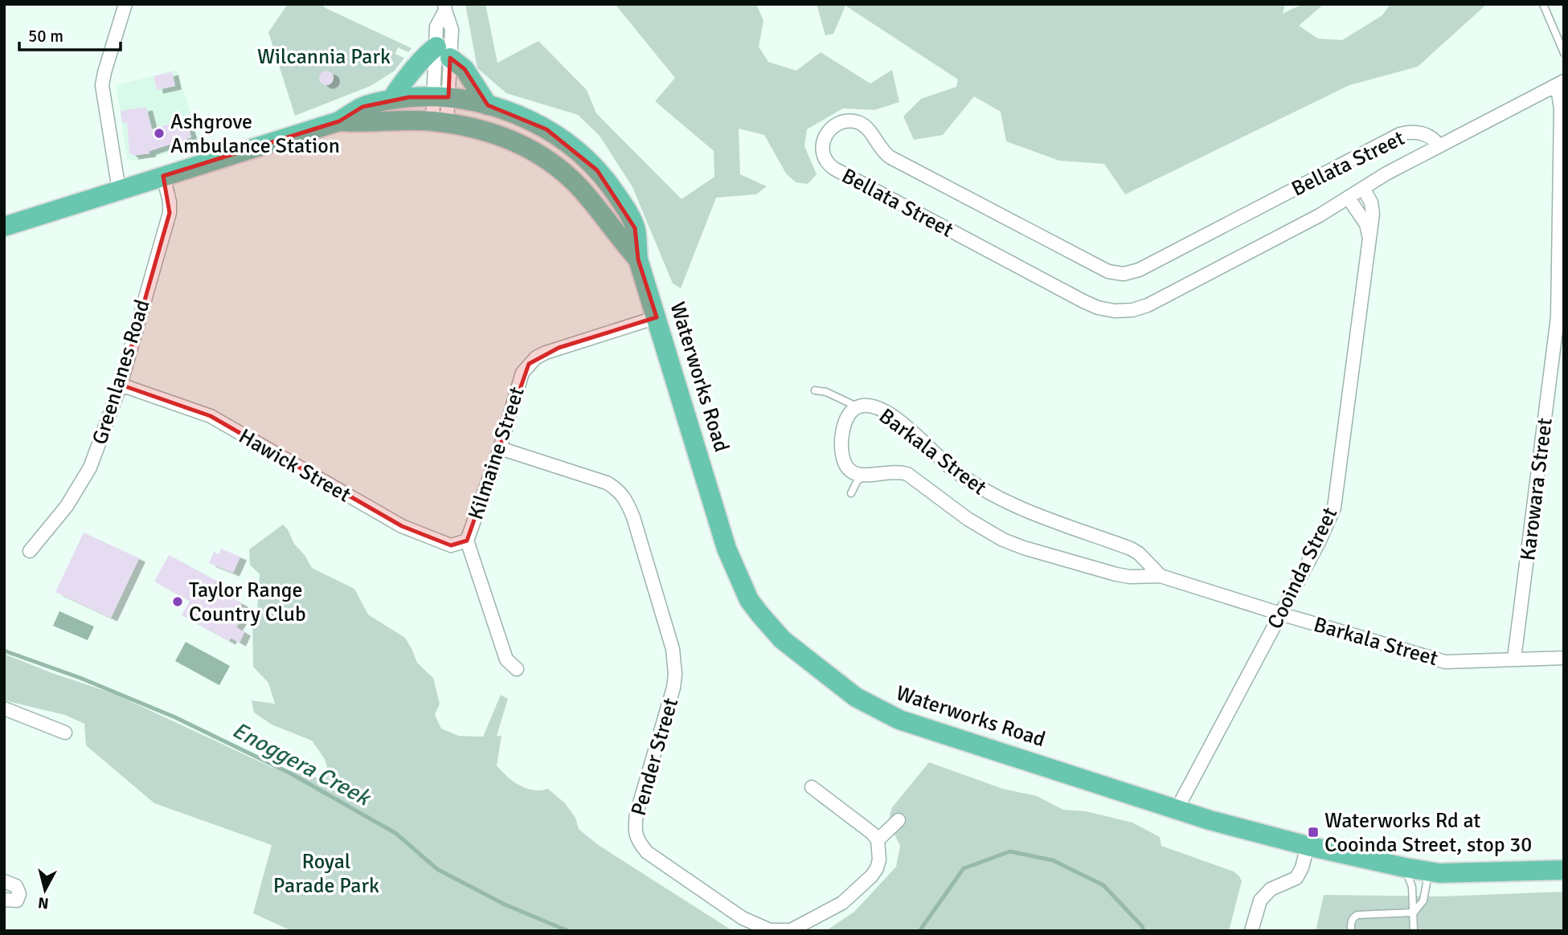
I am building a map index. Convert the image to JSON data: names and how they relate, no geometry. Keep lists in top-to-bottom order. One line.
{"streets":{"main road":["Waterworks Road"],"street":["Bellata Street","Greenlanes Road","Barkala Street","Kilmaine Street","Hawick Street","Karowara Street","Cooinda Street","Pender Street"]},"crossings":[["Bellata Street","Karowara Street"],["Bellata Street","Cooinda Street"],["Greenlanes Road","Waterworks Road"],["Greenlanes Road","Hawick Street"],["Waterworks Road","Kilmaine Street"],["Waterworks Road","Cooinda Street"],["Barkala Street","Karowara Street"],["Barkala Street","Cooinda Street"],["Kilmaine Street","Hawick Street"],["Kilmaine Street","Pender Street"]],"water":["Enoggera Creek"],"parks":["Wilcannia Park","Royal Parade Park"],"places":{"other":["Ashgrove Ambulance Station","Taylor Range Country Club"],"transit":["Waterworks Rd at Cooinda Street, stop 30"]},"scale_bar":"50 m","north":"bottom"}
